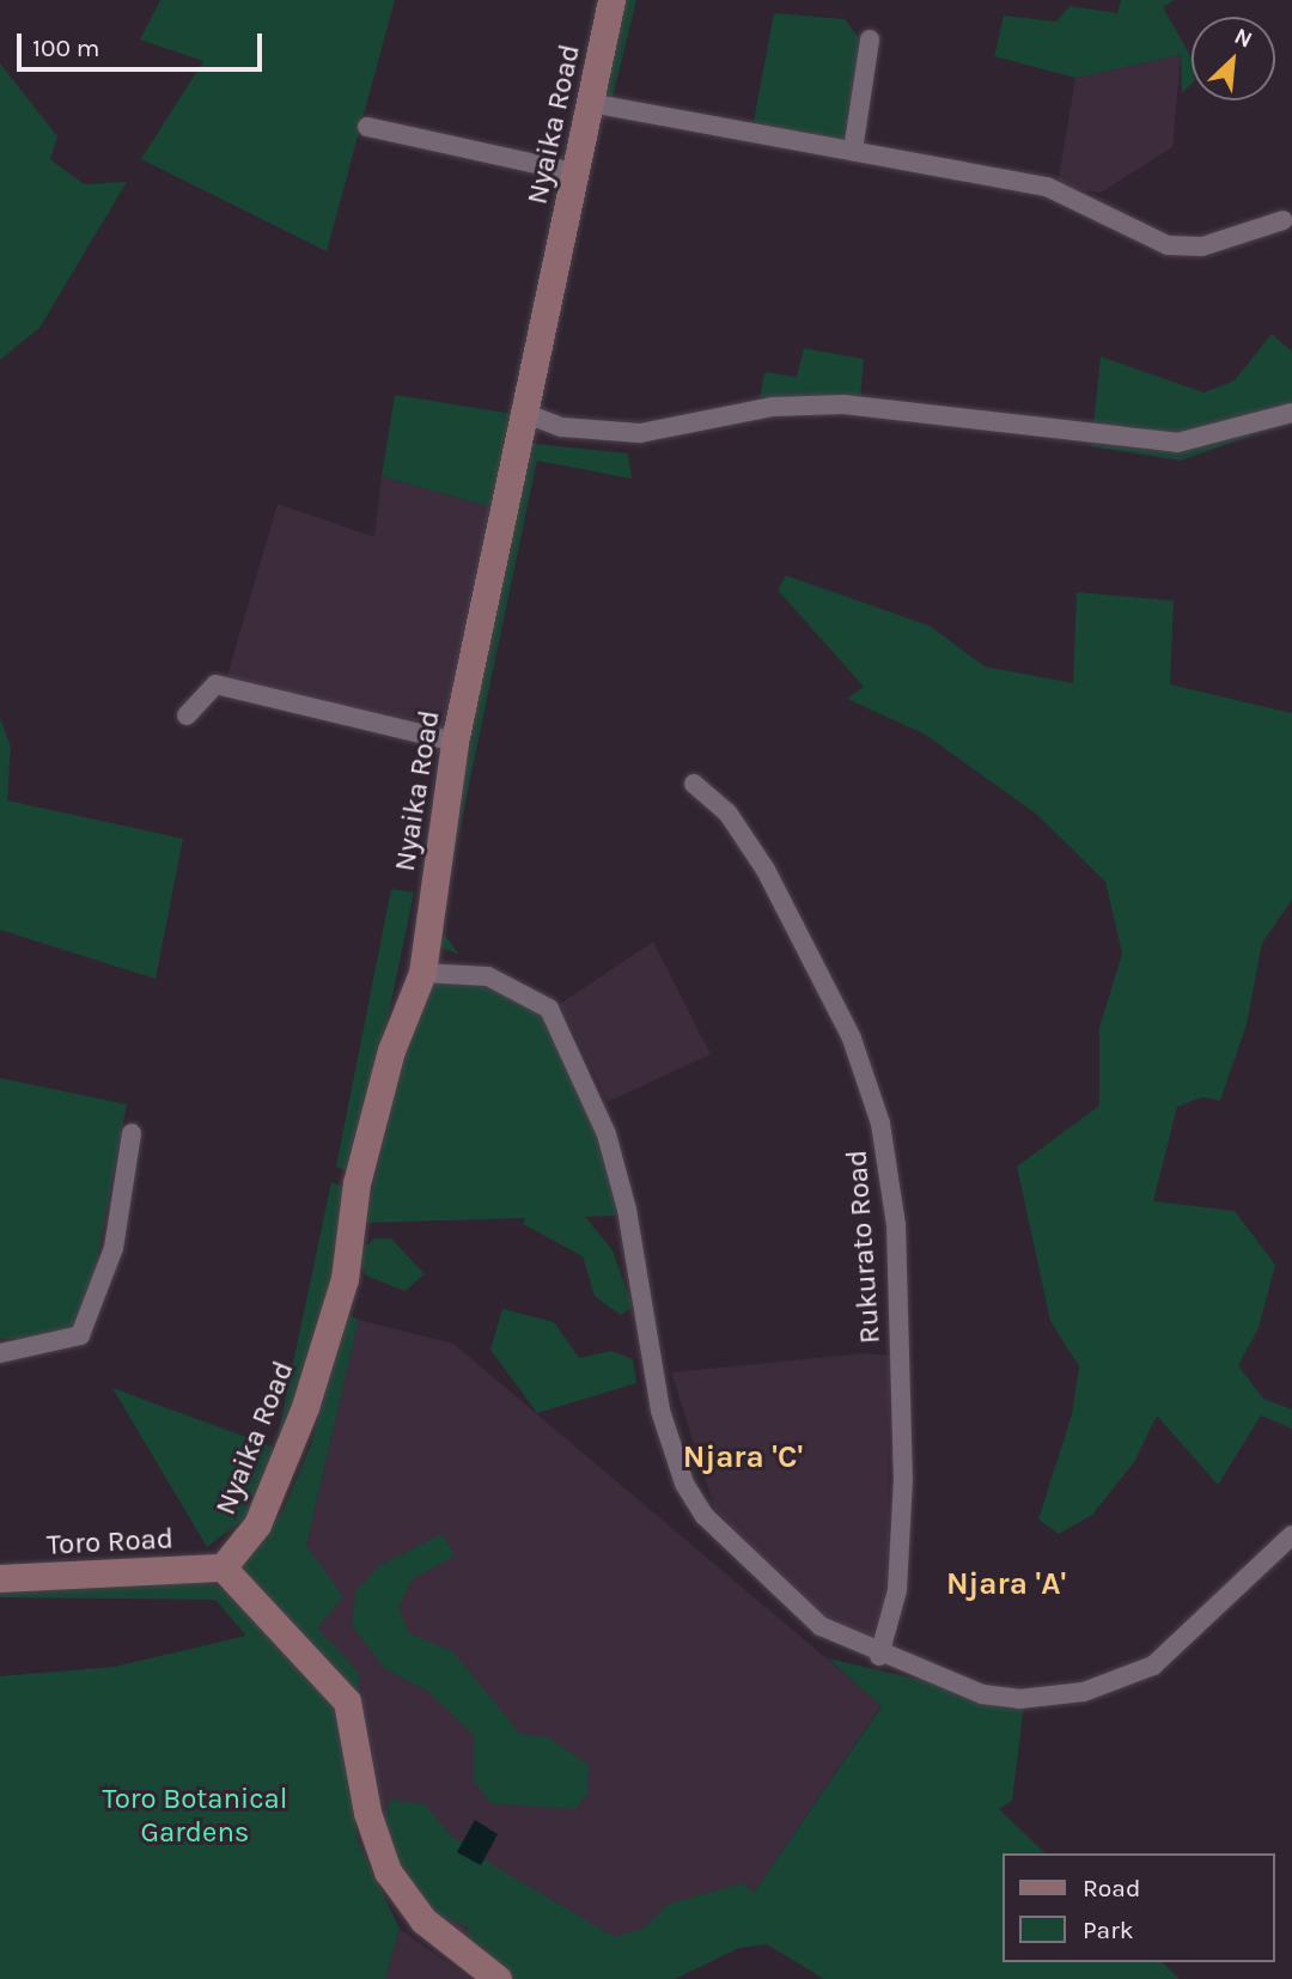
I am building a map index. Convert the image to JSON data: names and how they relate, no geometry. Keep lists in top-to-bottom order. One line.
{"streets":{"street":["Nyaika Road","Rukurato Road","Toro Road"]},"crossings":[["Nyaika Road","Toro Road"]],"districts":["Njara 'C'","Njara 'A'"],"parks":["Toro Botanical Gardens"],"legend":["Road","Park"],"scale_bar":"100 m","north":"top right"}
